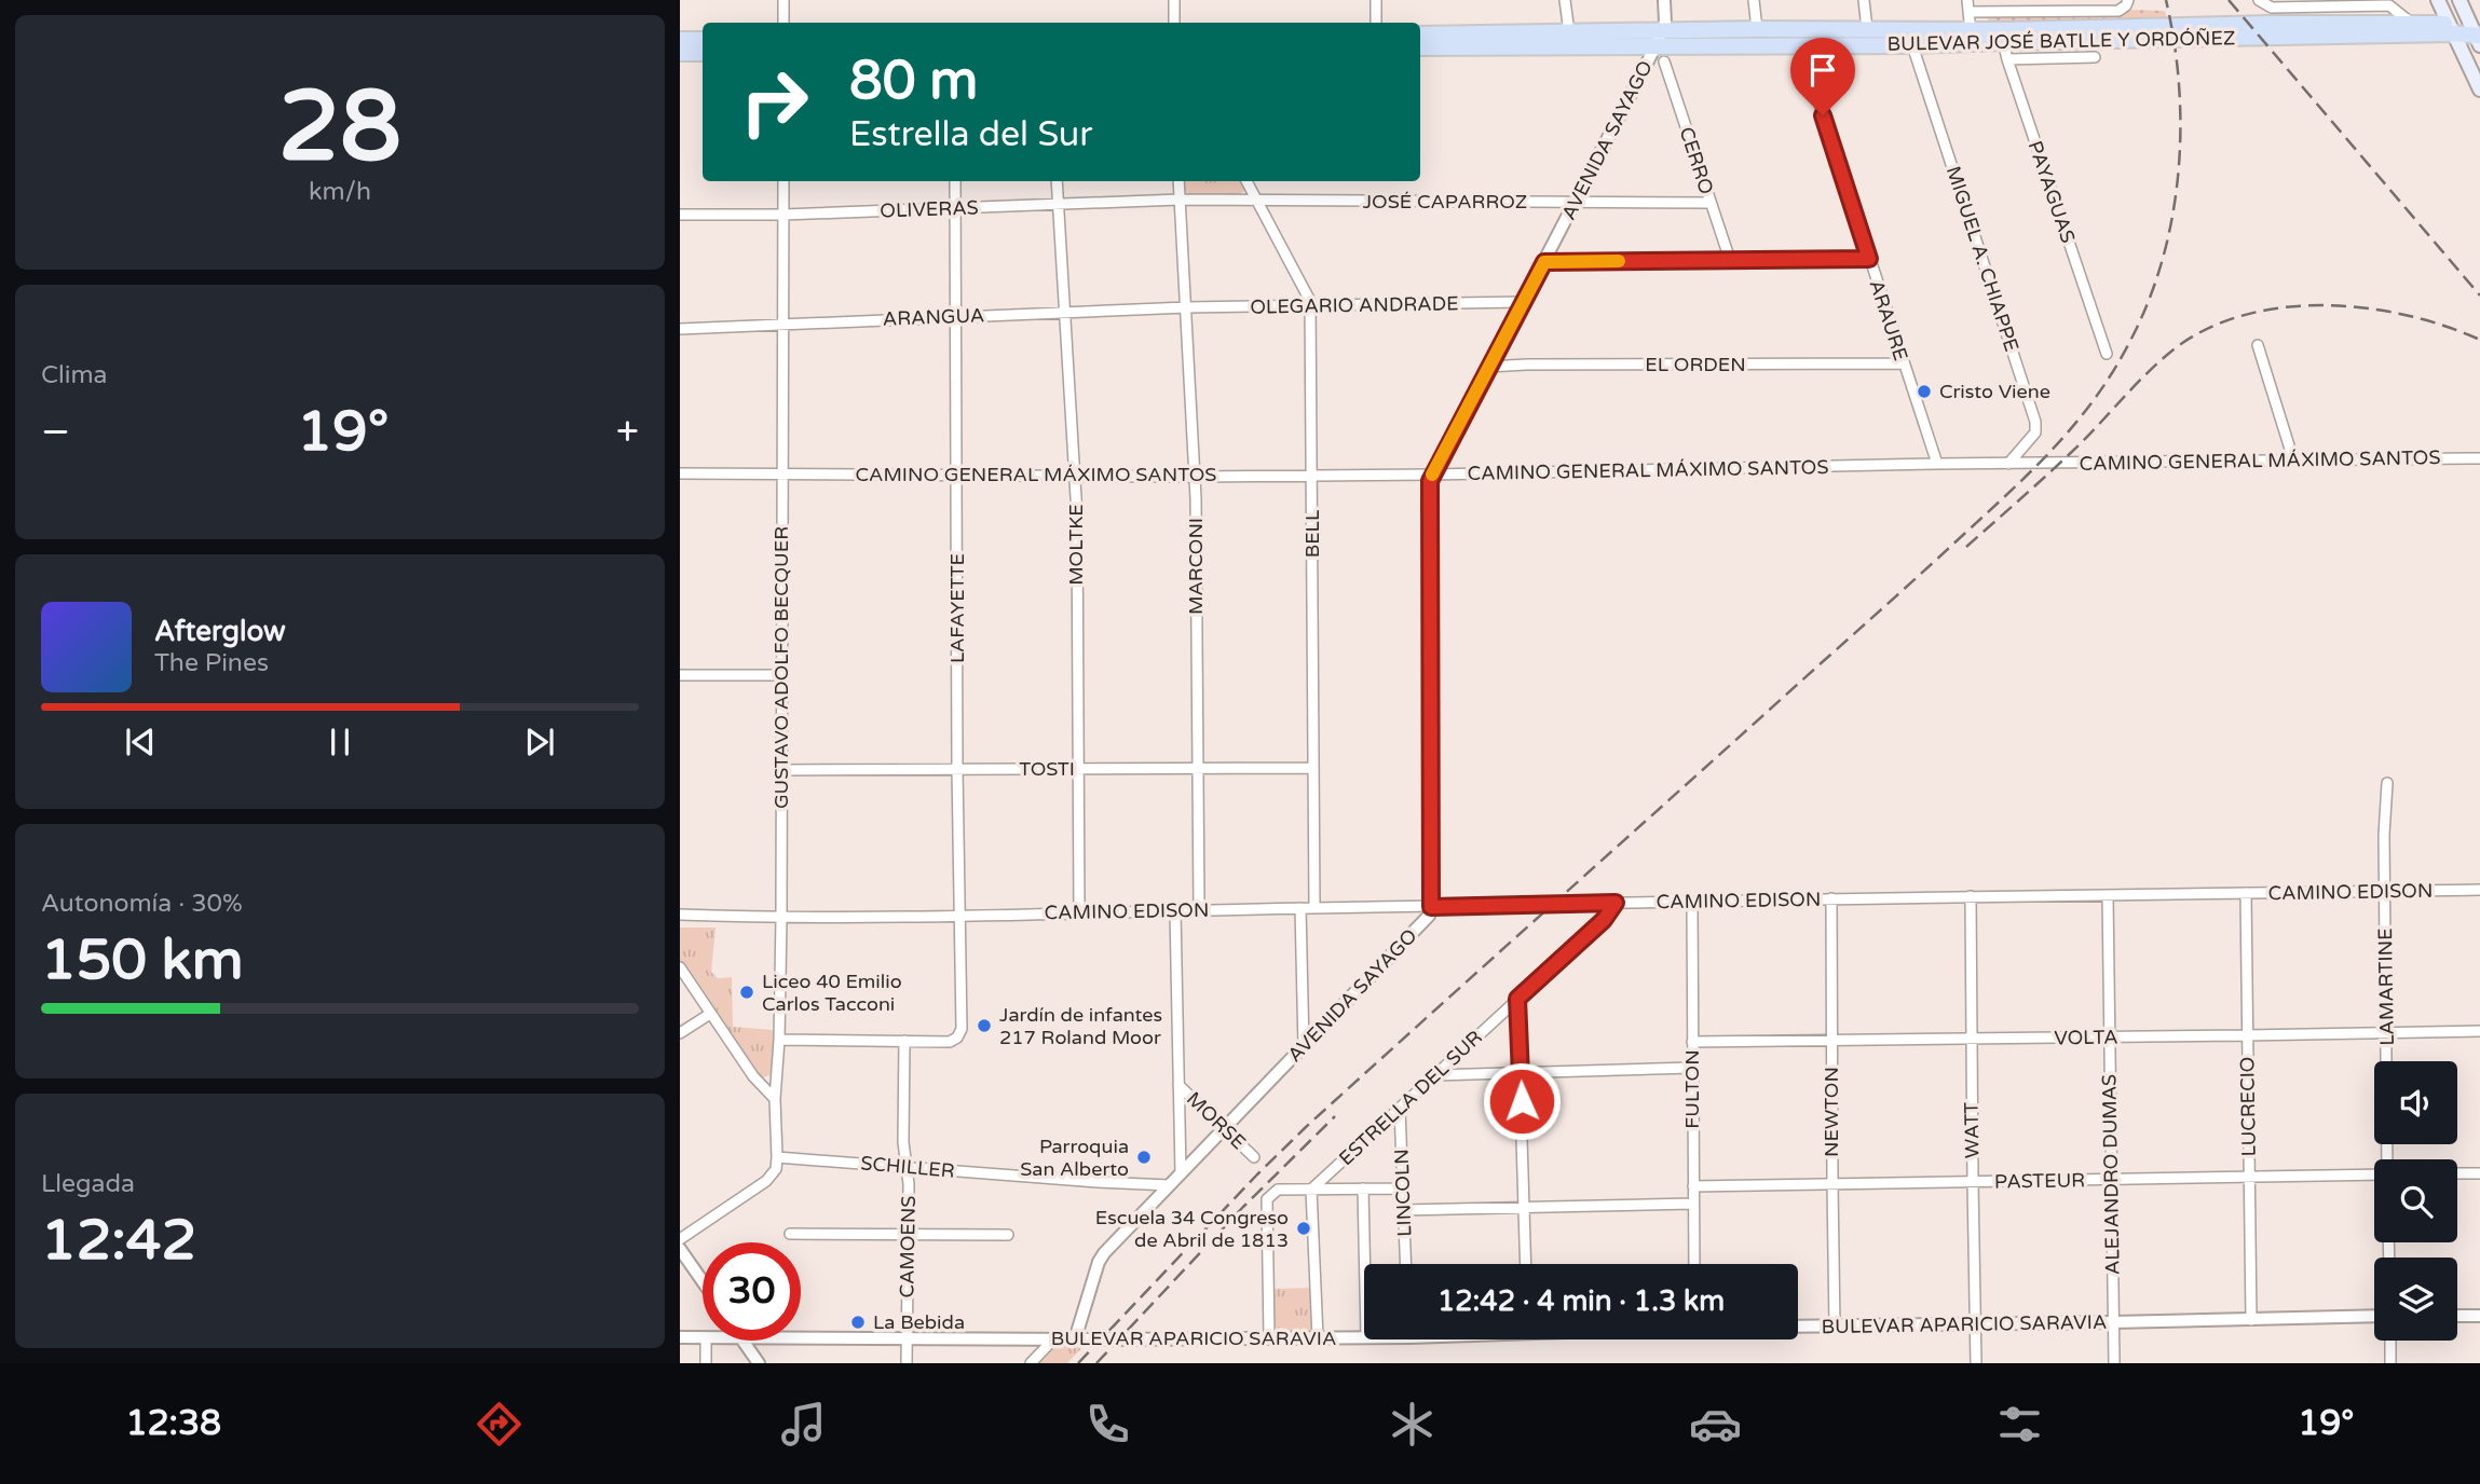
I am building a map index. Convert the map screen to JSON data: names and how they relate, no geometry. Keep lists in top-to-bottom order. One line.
{"streets":{"main road":["BULEVAR JOSÉ BATLLE Y ORDÓÑEZ"],"street":["AVENIDA SAYAGO","CERRO","PAYAGUAS","JOSÉ CAPARROZ","OLIVERAS","MIGUEL A. CHIAPPE","OLEGARIO ANDRADE","ARANGUA","ARAURE","EL ORDEN","CAMINO GENERAL MÁXIMO SANTOS","BELL","MOLTKE","MARCONI","LAFAYETTE","GUSTAVO ADOLFO BECQUER","TOSTI","CAMINO EDISON","LAMARTINE","VOLTA","FULTON","ESTRELLA DEL SUR","LUCRECIO","NEWTON","MORSE","WATT","SCHILLER","ALEJANDRO DUMAS","PASTEUR","LINCOLN","CAMOENS","BULEVAR APARICIO SARAVIA"]},"crossings":[["BULEVAR JOSÉ BATLLE Y ORDÓÑEZ","AVENIDA SAYAGO"],["BULEVAR JOSÉ BATLLE Y ORDÓÑEZ","PAYAGUAS"],["BULEVAR JOSÉ BATLLE Y ORDÓÑEZ","MIGUEL A. CHIAPPE"],["BULEVAR JOSÉ BATLLE Y ORDÓÑEZ","ARAURE"],["AVENIDA SAYAGO","JOSÉ CAPARROZ"],["AVENIDA SAYAGO","OLEGARIO ANDRADE"],["AVENIDA SAYAGO","EL ORDEN"],["AVENIDA SAYAGO","CAMINO GENERAL MÁXIMO SANTOS"],["AVENIDA SAYAGO","CAMINO EDISON"],["AVENIDA SAYAGO","MORSE"],["AVENIDA SAYAGO","SCHILLER"],["AVENIDA SAYAGO","BULEVAR APARICIO SARAVIA"],["CERRO","JOSÉ CAPARROZ"],["JOSÉ CAPARROZ","OLIVERAS"],["JOSÉ CAPARROZ","BELL"],["JOSÉ CAPARROZ","MARCONI"],["OLIVERAS","MOLTKE"],["OLIVERAS","MARCONI"],["OLIVERAS","LAFAYETTE"],["OLIVERAS","GUSTAVO ADOLFO BECQUER"],["MIGUEL A. CHIAPPE","CAMINO GENERAL MÁXIMO SANTOS"],["OLEGARIO ANDRADE","ARANGUA"],["OLEGARIO ANDRADE","BELL"],["OLEGARIO ANDRADE","MARCONI"],["ARANGUA","MOLTKE"],["ARANGUA","MARCONI"],["ARANGUA","LAFAYETTE"],["ARANGUA","GUSTAVO ADOLFO BECQUER"],["ARAURE","EL ORDEN"],["ARAURE","CAMINO GENERAL MÁXIMO SANTOS"],["CAMINO GENERAL MÁXIMO SANTOS","BELL"],["CAMINO GENERAL MÁXIMO SANTOS","MOLTKE"],["CAMINO GENERAL MÁXIMO SANTOS","MARCONI"],["CAMINO GENERAL MÁXIMO SANTOS","LAFAYETTE"],["CAMINO GENERAL MÁXIMO SANTOS","GUSTAVO ADOLFO BECQUER"],["BELL","TOSTI"],["BELL","CAMINO EDISON"],["MOLTKE","TOSTI"],["MOLTKE","CAMINO EDISON"],["MARCONI","TOSTI"],["MARCONI","CAMINO EDISON"],["LAFAYETTE","TOSTI"],["LAFAYETTE","CAMINO EDISON"],["LAFAYETTE","CAMOENS"],["GUSTAVO ADOLFO BECQUER","TOSTI"],["GUSTAVO ADOLFO BECQUER","CAMINO EDISON"],["GUSTAVO ADOLFO BECQUER","SCHILLER"],["CAMINO EDISON","LAMARTINE"],["CAMINO EDISON","FULTON"],["CAMINO EDISON","ESTRELLA DEL SUR"],["CAMINO EDISON","LUCRECIO"],["CAMINO EDISON","NEWTON"],["CAMINO EDISON","WATT"],["CAMINO EDISON","ALEJANDRO DUMAS"],["LAMARTINE","VOLTA"],["VOLTA","FULTON"],["VOLTA","LUCRECIO"],["VOLTA","NEWTON"],["VOLTA","WATT"],["VOLTA","ALEJANDRO DUMAS"],["FULTON","PASTEUR"],["ESTRELLA DEL SUR","LINCOLN"],["LUCRECIO","PASTEUR"],["LUCRECIO","BULEVAR APARICIO SARAVIA"],["NEWTON","PASTEUR"],["NEWTON","BULEVAR APARICIO SARAVIA"],["WATT","PASTEUR"],["WATT","BULEVAR APARICIO SARAVIA"],["SCHILLER","CAMOENS"],["ALEJANDRO DUMAS","PASTEUR"],["ALEJANDRO DUMAS","BULEVAR APARICIO SARAVIA"],["CAMOENS","BULEVAR APARICIO SARAVIA"]],"places":["Cristo Viene","Liceo 40 Emilio Carlos Tacconi","Jardín de infantes 217 Roland Moor","Parroquia San Alberto","Escuela 34 Congreso de Abril de 1813","La Bebida"],"page":{"tile":[["28","km/h"],"Clima",["Autonomía · 30%","150 km"],["Llegada","12:42"]],"turn":["80 m","Estrella del Sur"],"heat":["−","19°","+"],"song":["Afterglow","The Pines"],"limit":"30","trip":"12:42 · 4 min · 1.3 km","tabs":["12:38","19°"]}}
